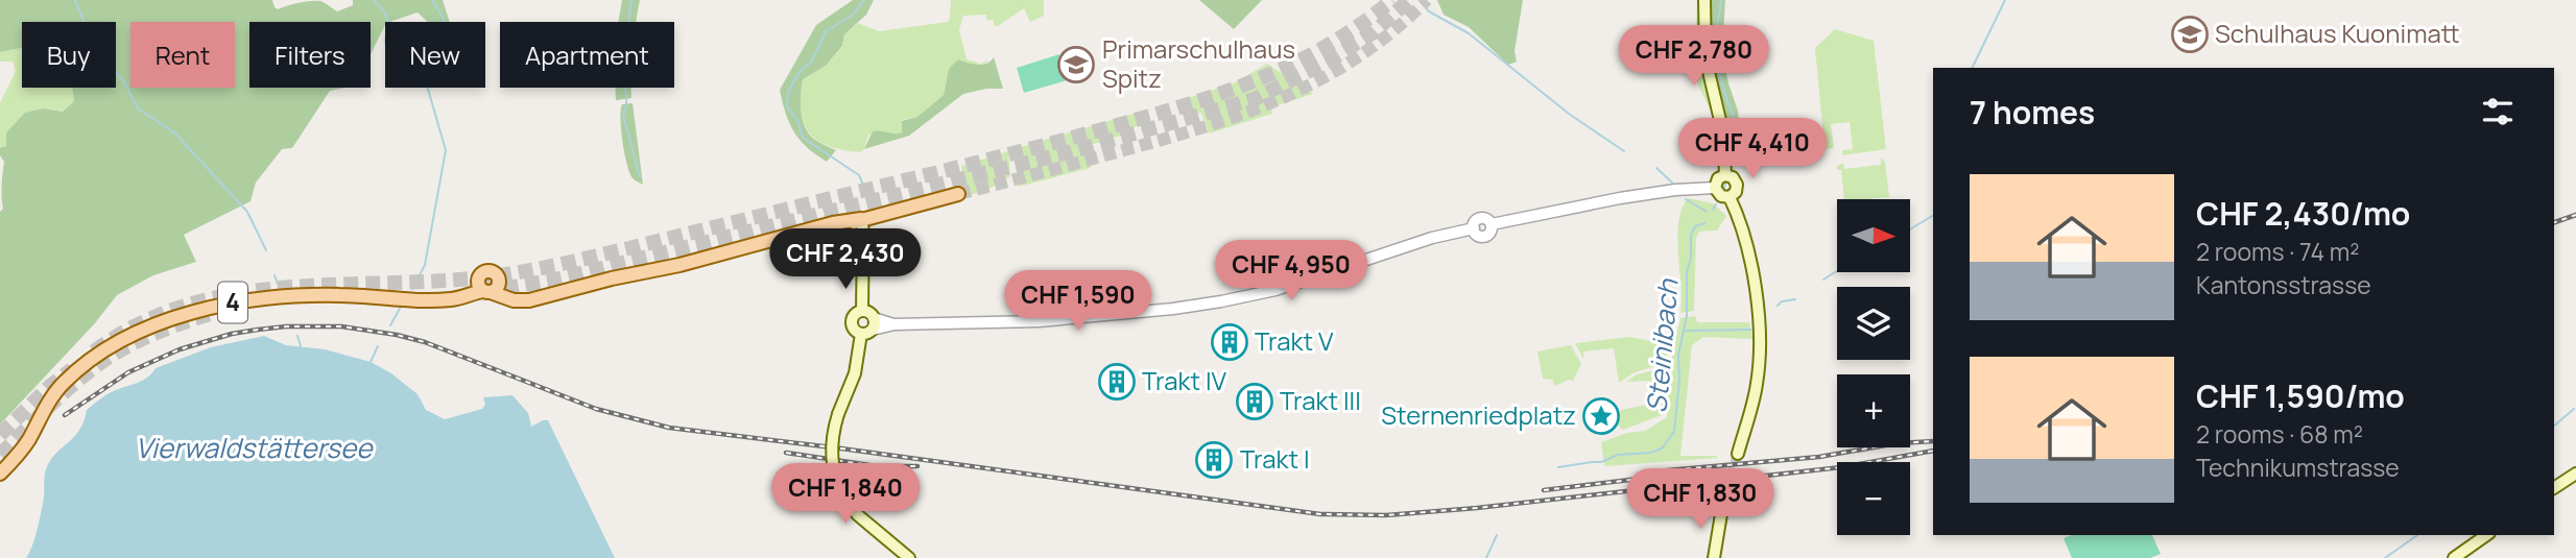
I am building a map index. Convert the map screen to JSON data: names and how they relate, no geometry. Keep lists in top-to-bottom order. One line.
{"streets":{"main road":["4"]},"water":["Steinibach","Vierwaldstättersee"],"places":{"school or university":["Schulhaus Kuonimatt","Primarschulhaus Spitz"],"building":["Trakt V","Trakt IV","Trakt III","Trakt I"],"place":["Sternenriedplatz"]},"north":"right","page":{"chip":["Buy","Rent","Filters","New","Apartment"],"price":["CHF 2,780","CHF 4,410","CHF 2,430","CHF 4,950","CHF 1,590","CHF 1,840","CHF 1,830"],"heading":"7 homes","list":[{"name":"CHF 2,430/mo","note":"2 rooms · 74 m² · Kantonsstrasse"},{"name":"CHF 1,590/mo","note":"2 rooms · 68 m² · Technikumstrasse"}],"map_buttons":["+","−"]}}
